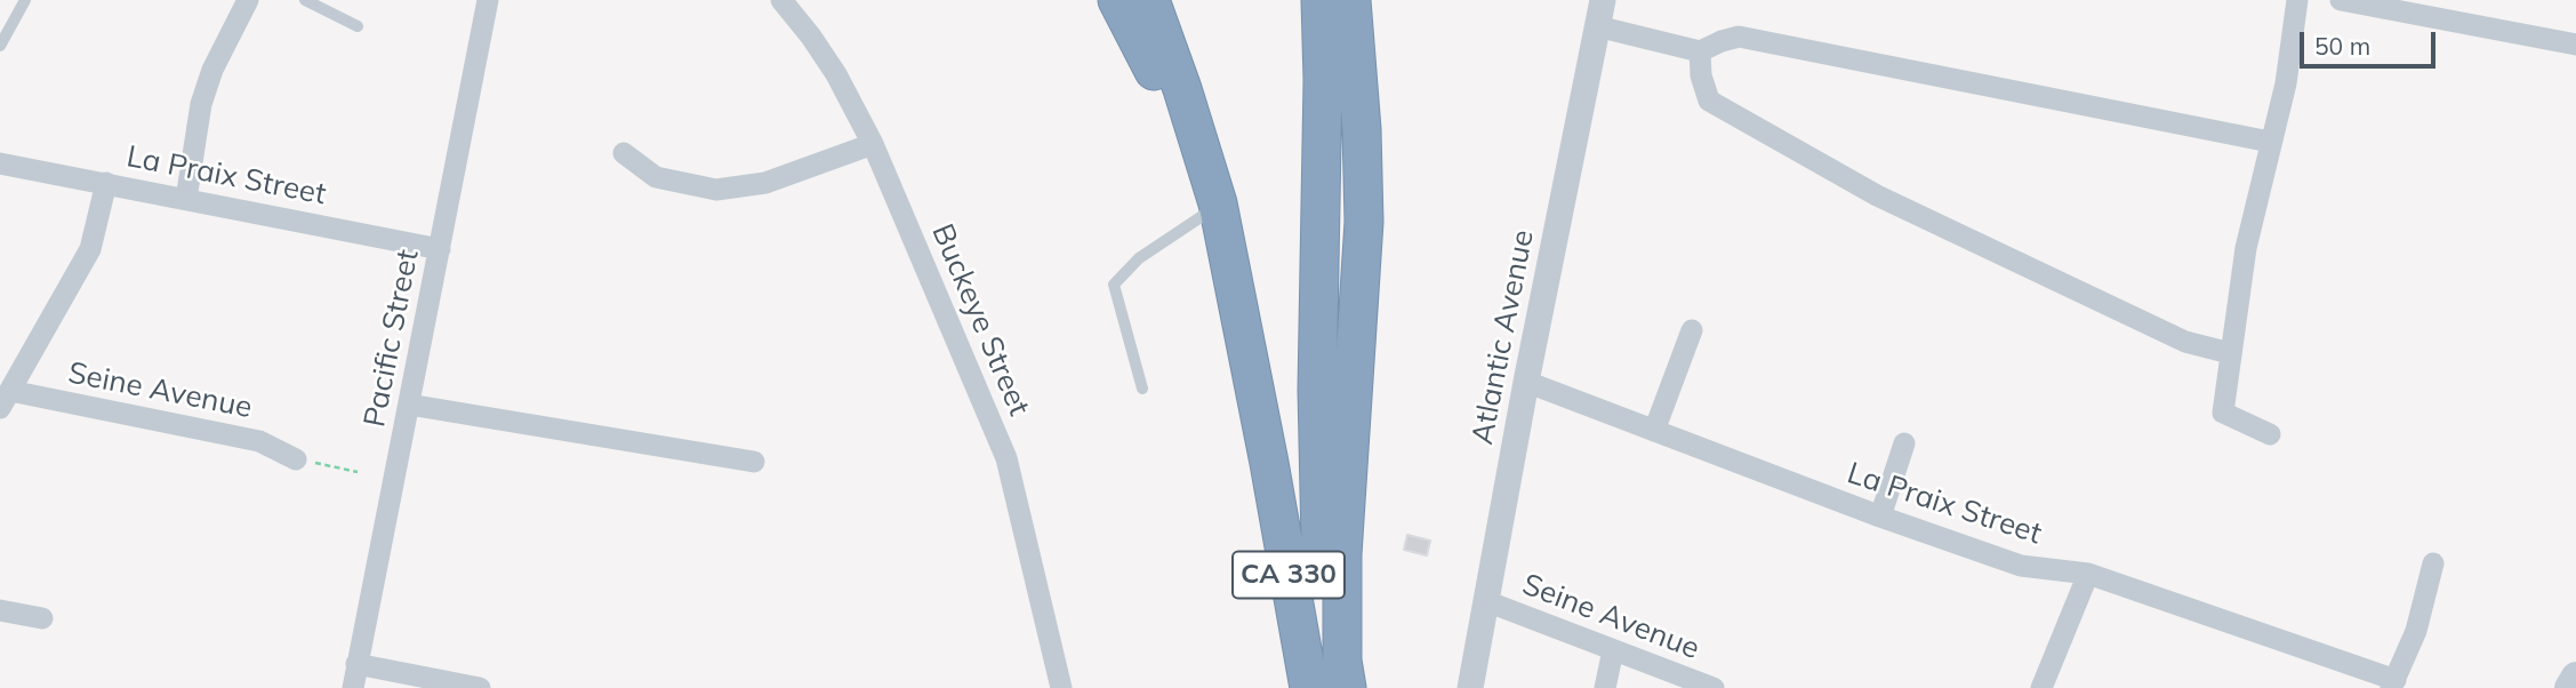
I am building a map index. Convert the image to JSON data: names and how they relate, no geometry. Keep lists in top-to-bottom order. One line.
{"streets":{"highway":["CA 330"],"street":["La Praix Street","Buckeye Street","Atlantic Avenue","Pacific Street","Seine Avenue"]},"crossings":[["La Praix Street","Atlantic Avenue"],["La Praix Street","Pacific Street"],["Atlantic Avenue","Seine Avenue"]],"scale_bar":"50 m"}
